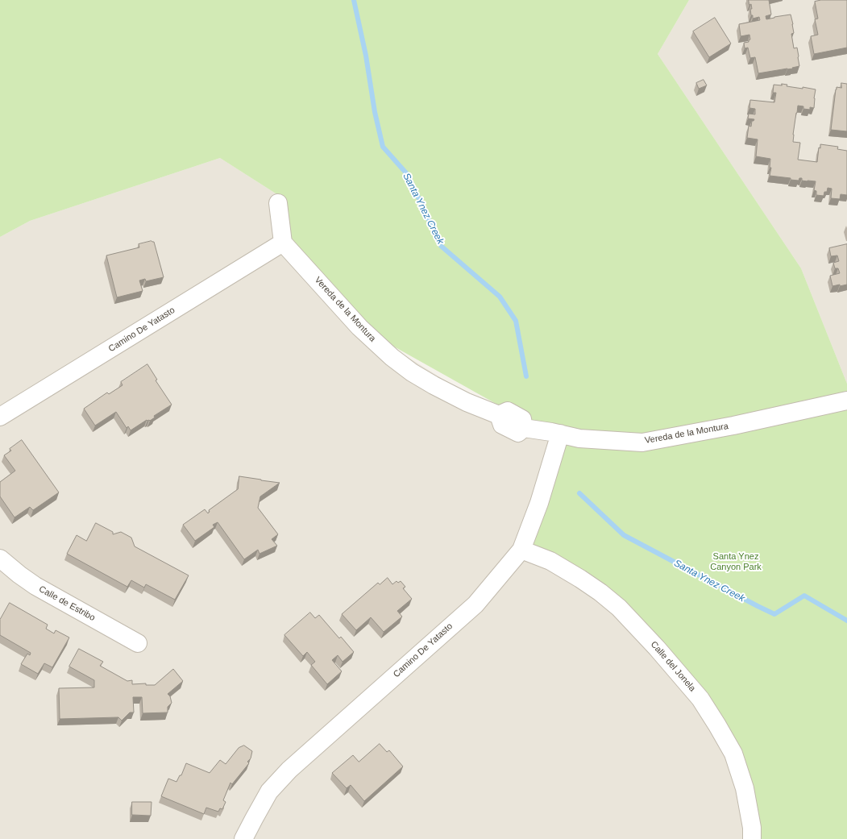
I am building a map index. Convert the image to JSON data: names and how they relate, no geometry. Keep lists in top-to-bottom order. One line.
{"streets":{"street":["Vereda de la Montura","Camino De Yatasto","Calle de Estribo","Calle del Jonela"]},"crossings":[["Vereda de la Montura","Camino De Yatasto"],["Camino De Yatasto","Calle del Jonela"]],"water":["Santa Ynez Creek"],"parks":["Santa Ynez Canyon Park"]}
